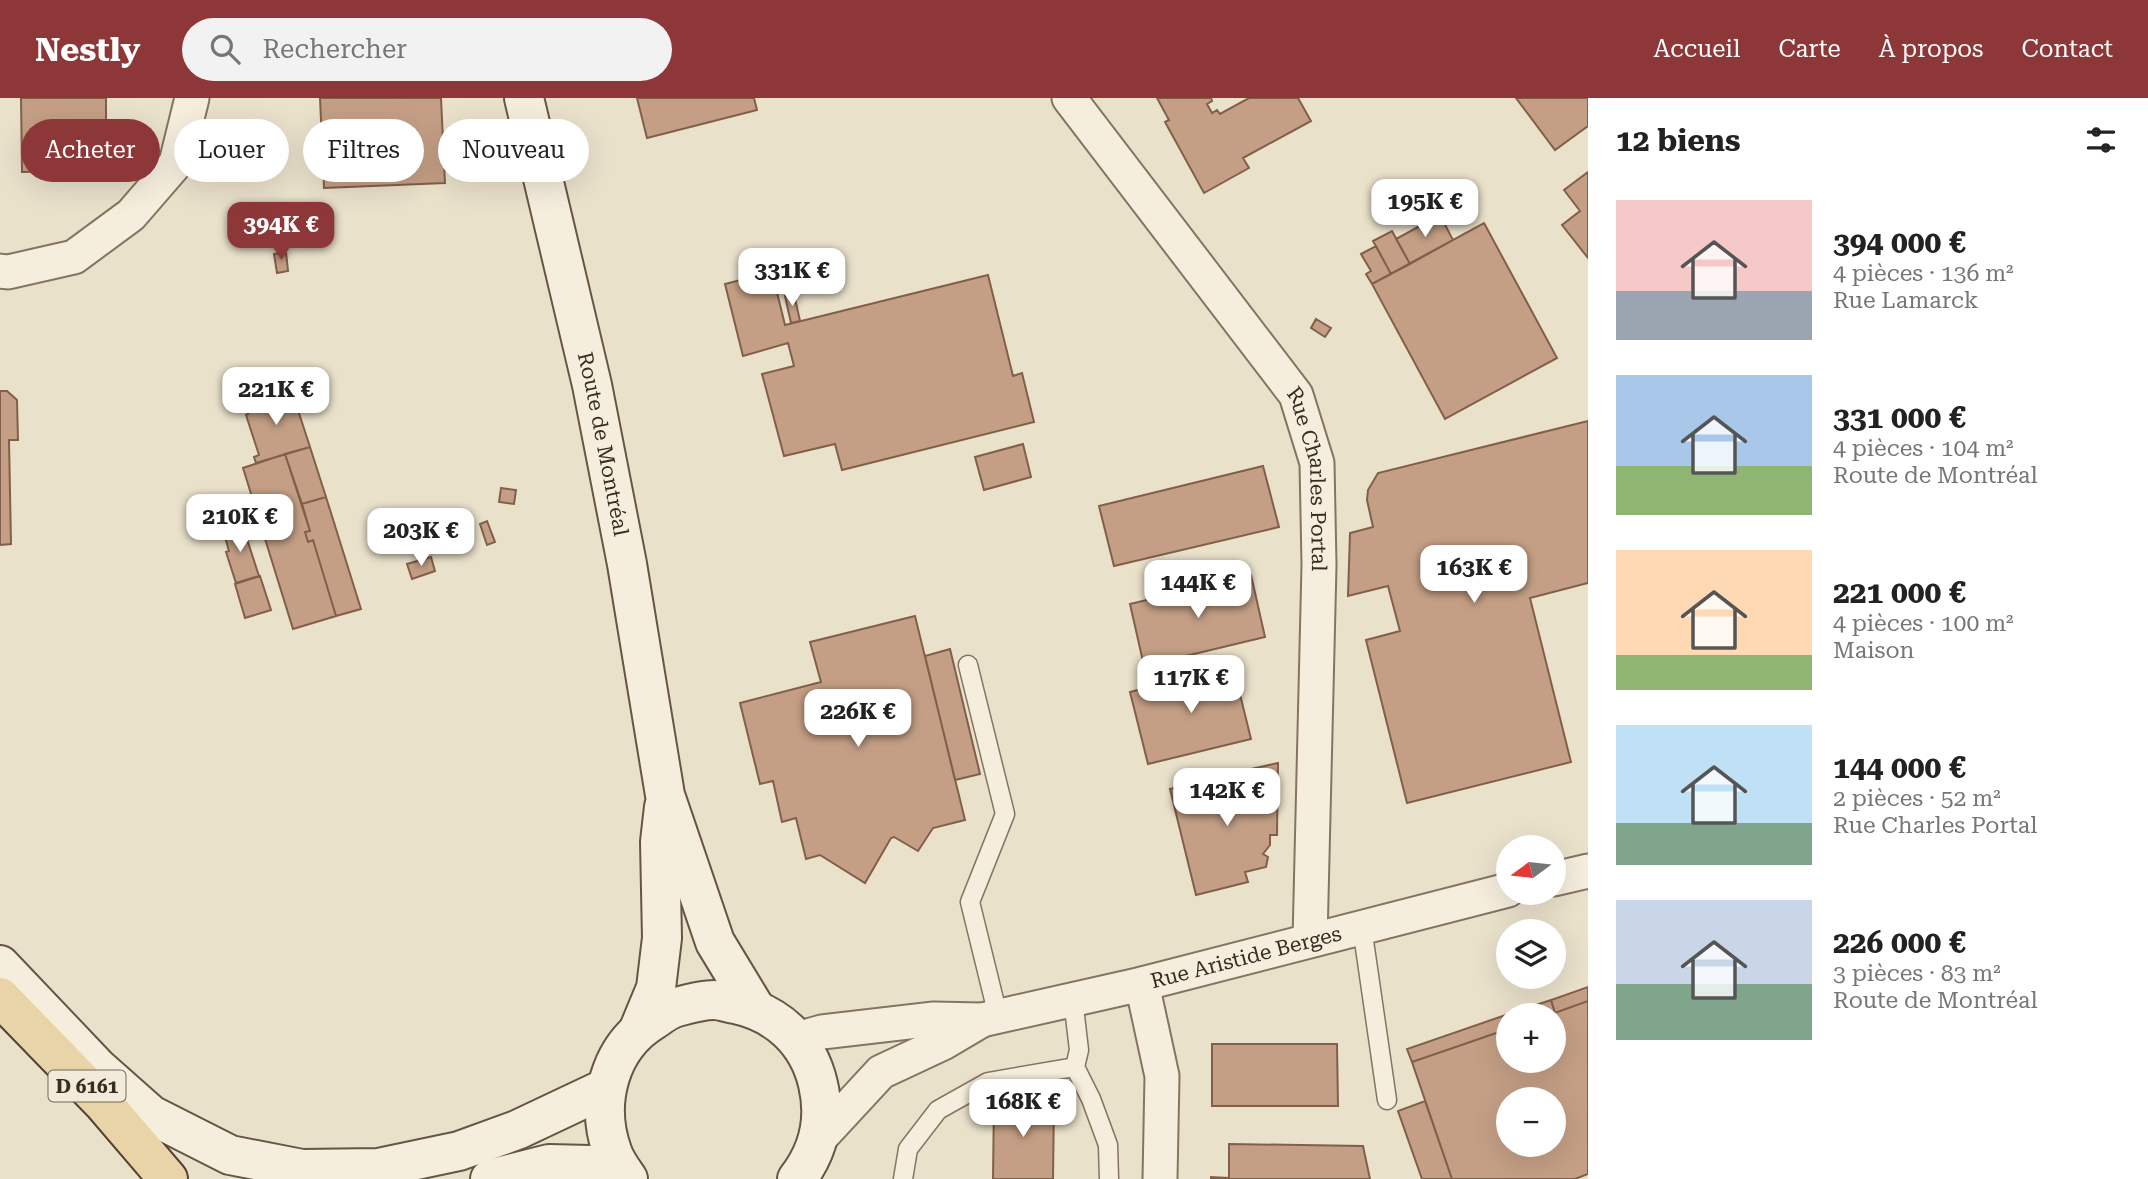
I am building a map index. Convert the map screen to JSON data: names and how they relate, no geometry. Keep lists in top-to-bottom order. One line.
{"streets":{"main road":["Route de Montréal","D 6161"],"street":["Rue Charles Portal","Rue Aristide Berges"]},"crossings":[["Rue Charles Portal","Rue Aristide Berges"]],"north":"left","page":{"header":"Nestly","search":"Rechercher","nav":["Accueil","Carte","À propos","Contact"],"heading":"12 biens","chip":["Acheter","Louer","Filtres","Nouveau"],"price":["195K €","394K €","331K €","221K €","210K €","203K €","163K €","144K €","117K €","226K €","142K €","168K €"],"list":[{"name":"394 000 €","note":"4 pièces · 136 m² · Rue Lamarck"},{"name":"331 000 €","note":"4 pièces · 104 m² · Route de Montréal"},{"name":"221 000 €","note":"4 pièces · 100 m² · Maison"},{"name":"144 000 €","note":"2 pièces · 52 m² · Rue Charles Portal"},{"name":"226 000 €","note":"3 pièces · 83 m² · Route de Montréal"}],"map_buttons":["+","−"]}}
